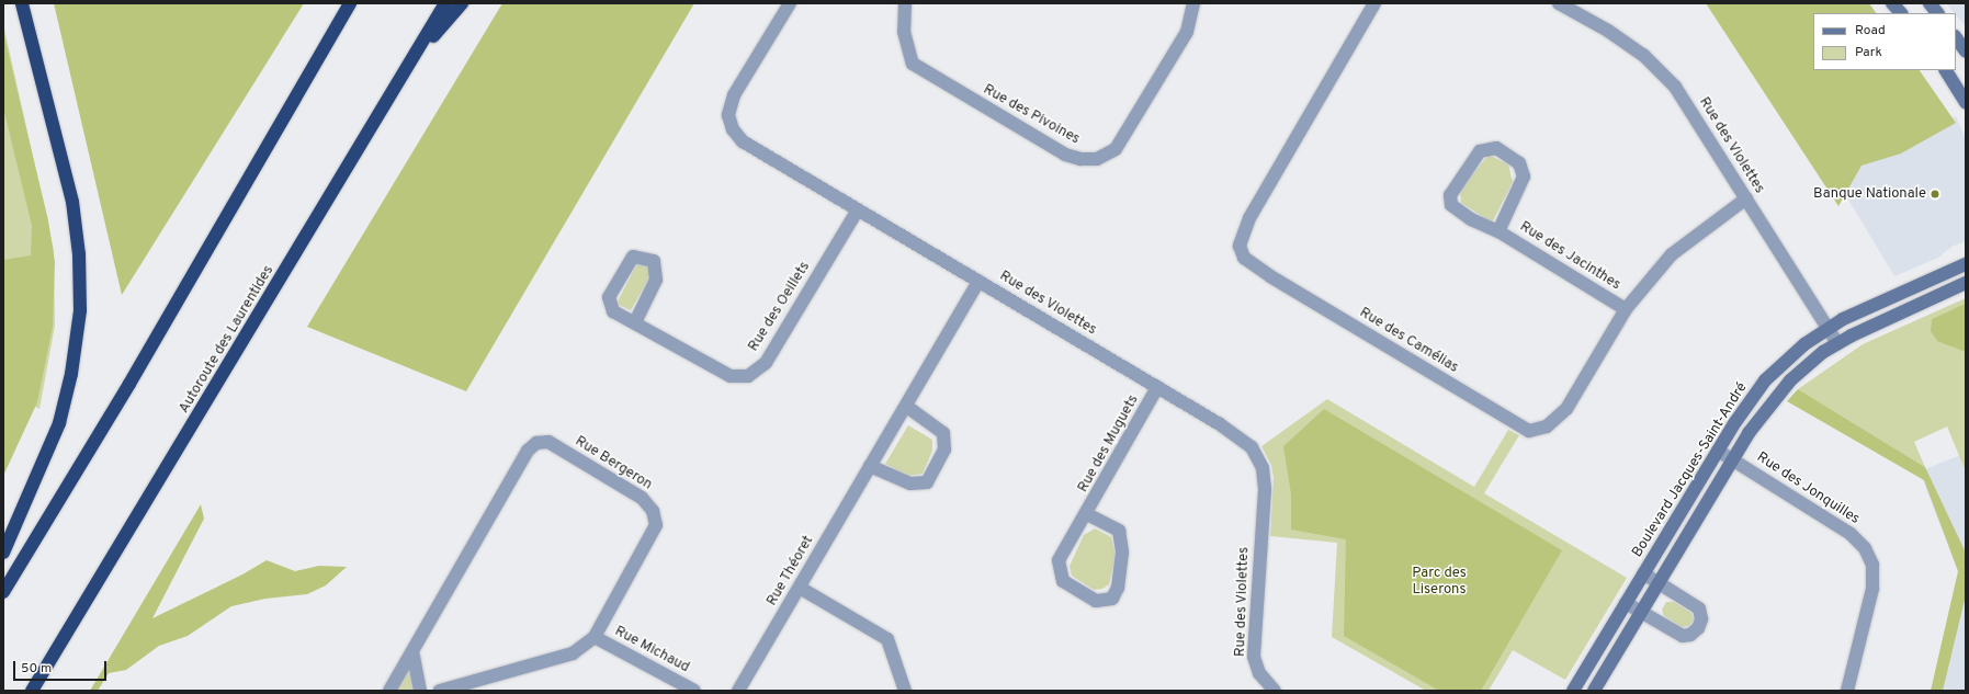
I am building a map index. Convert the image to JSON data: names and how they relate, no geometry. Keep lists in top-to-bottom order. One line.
{"streets":{"highway":["Autoroute des Laurentides"],"street":["Rue des Pivoines","Rue des Violettes","Rue des Jacinthes","Rue des Oeillets","Rue des Camélias","Rue des Muguets","Rue Bergeron","Boulevard Jacques-Saint-André","Rue des Jonquilles","Rue Théoret","Rue Michaud"]},"crossings":[["Rue des Violettes","Rue des Oeillets"],["Rue des Violettes","Rue des Camélias"],["Rue des Violettes","Rue des Muguets"],["Rue des Violettes","Boulevard Jacques-Saint-André"],["Rue des Violettes","Rue Théoret"],["Rue des Jacinthes","Rue des Camélias"],["Rue Bergeron","Rue Michaud"],["Boulevard Jacques-Saint-André","Rue des Jonquilles"]],"parks":["Parc des Liserons"],"places":["Banque Nationale"],"legend":["Road","Park"],"scale_bar":"50 m"}
